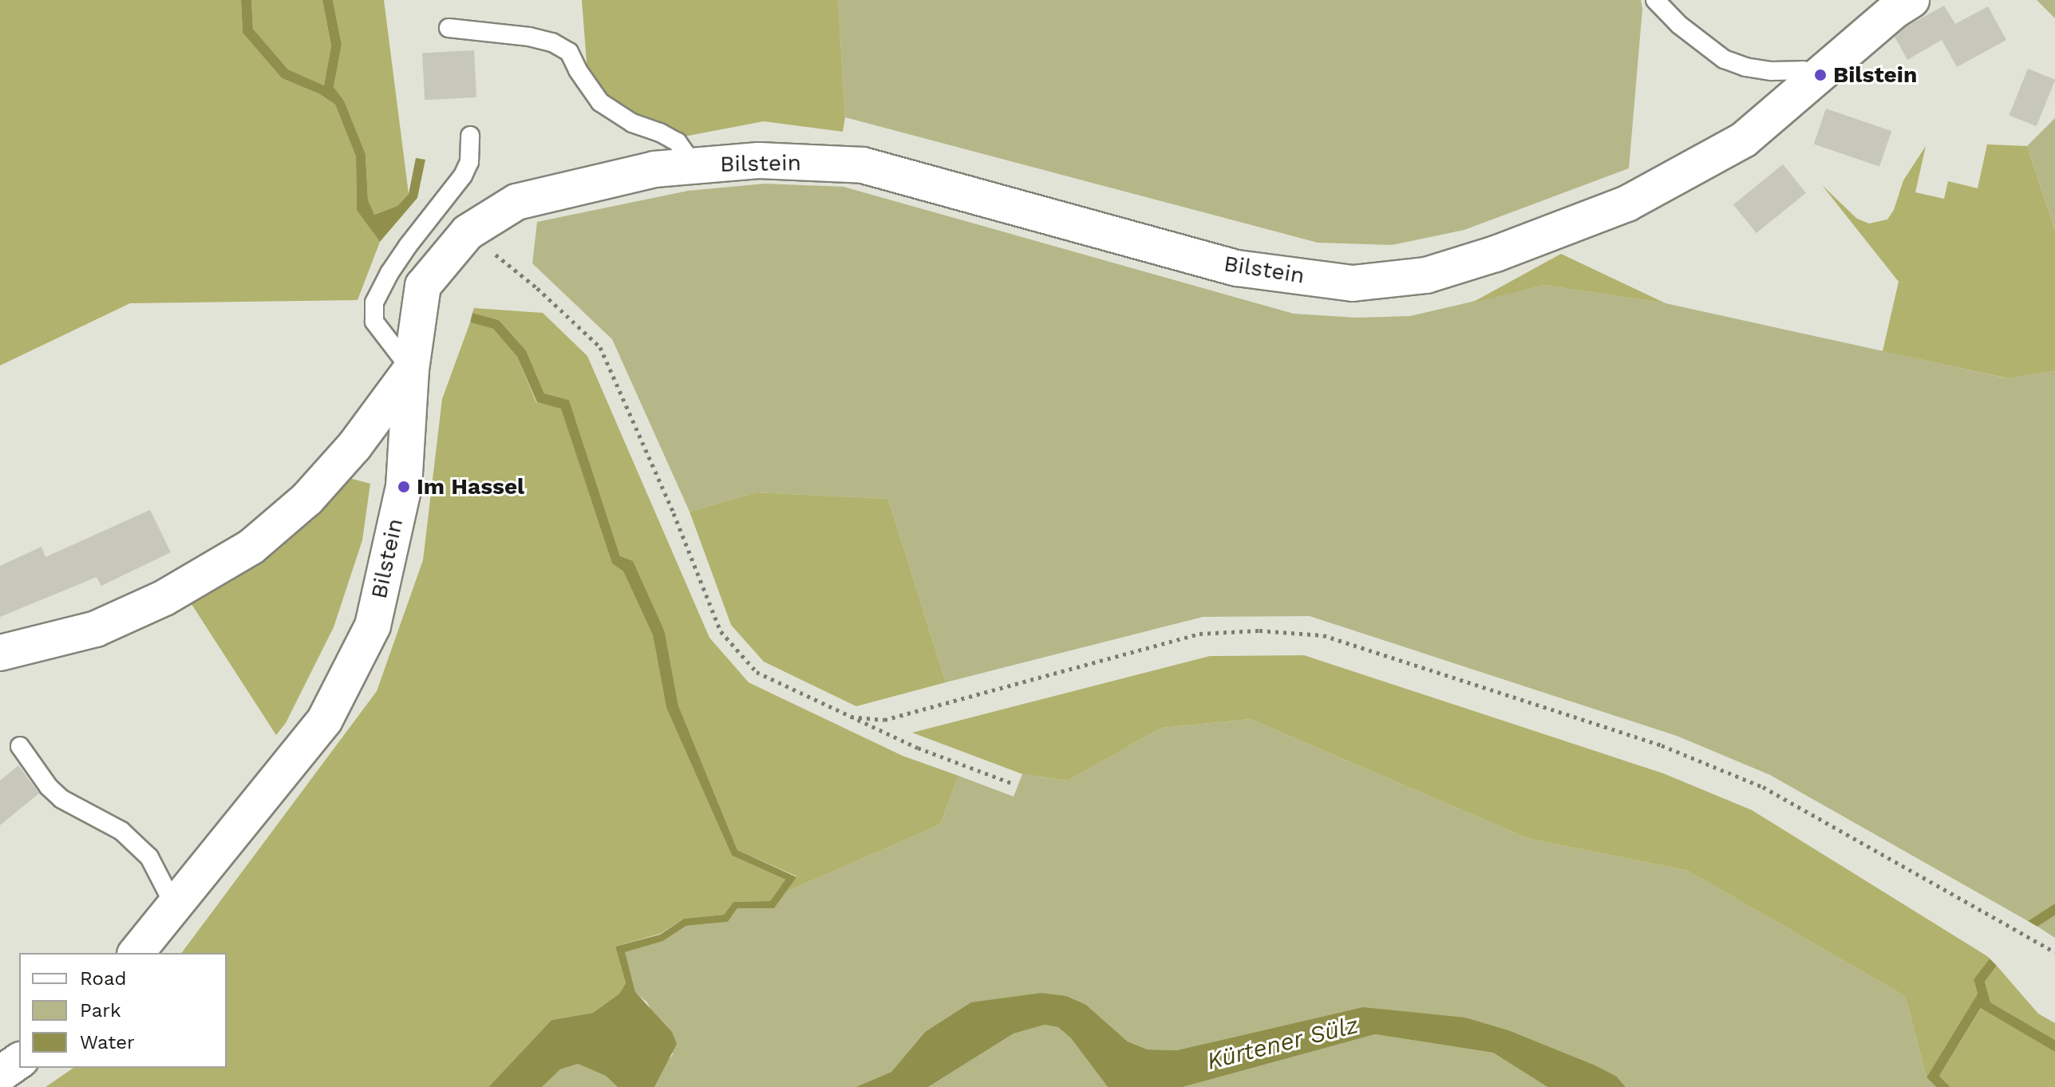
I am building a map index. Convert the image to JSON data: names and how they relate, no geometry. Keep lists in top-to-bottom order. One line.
{"streets":{"street":["Bilstein"]},"water":["Kürtener Sülz"],"places":["Bilstein","Im Hassel"],"legend":["Road","Park","Water"]}
